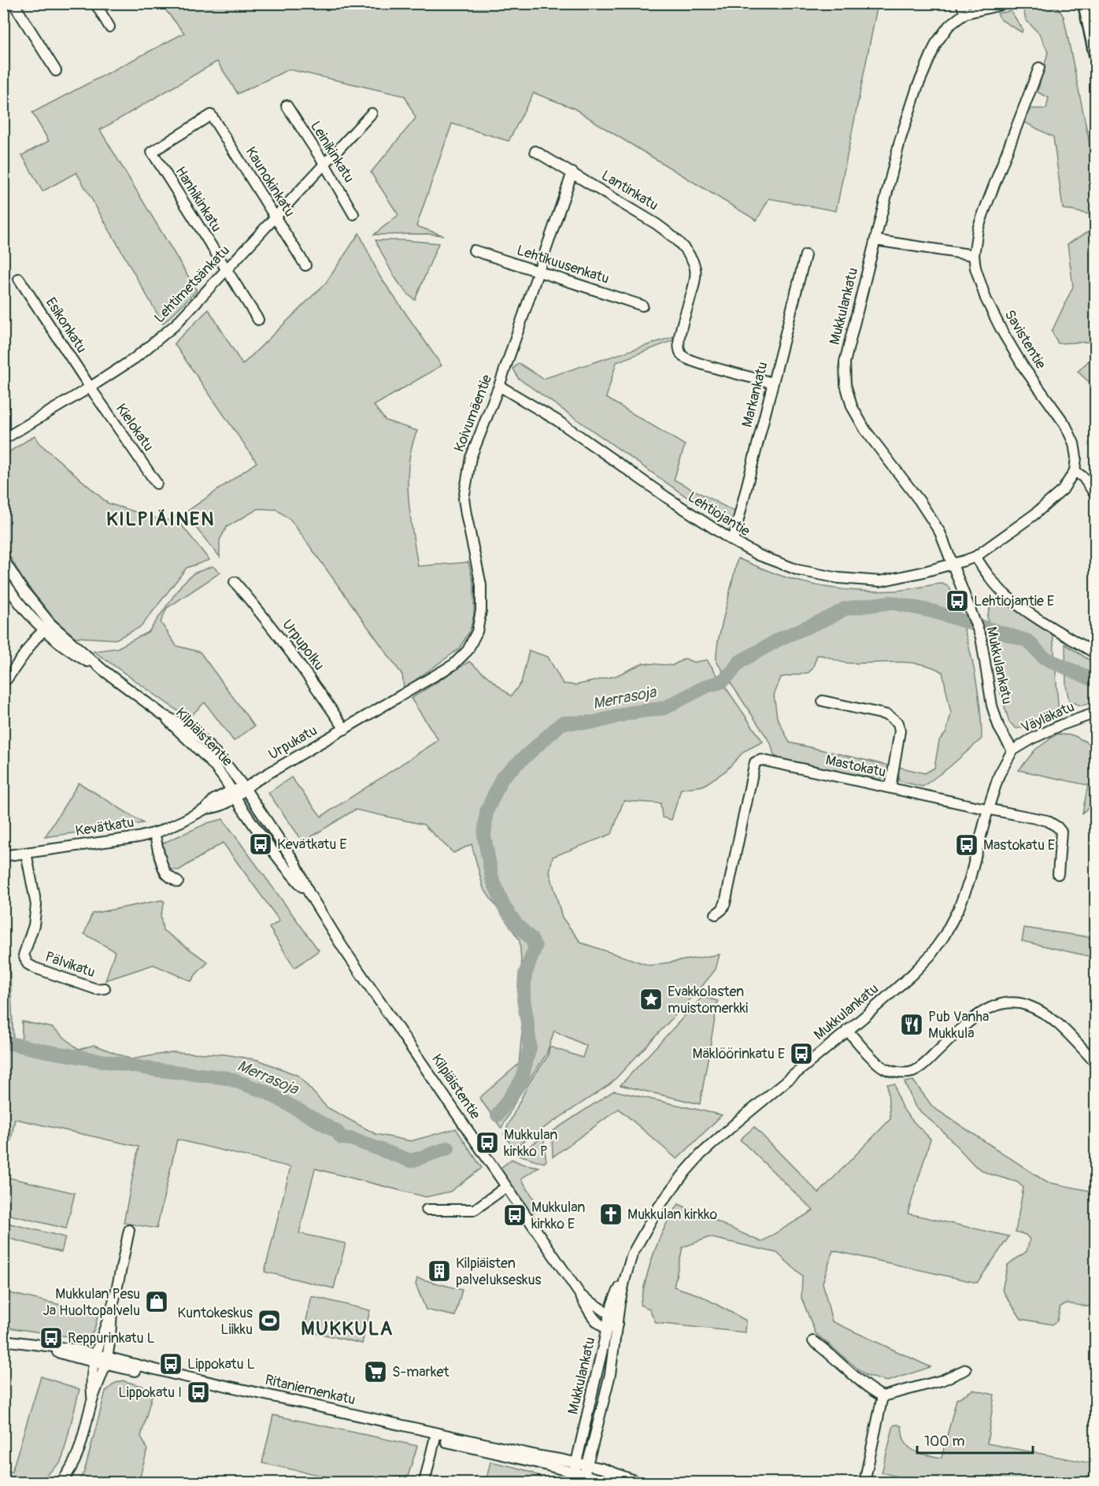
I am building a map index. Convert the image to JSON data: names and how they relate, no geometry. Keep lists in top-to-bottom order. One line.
{"streets":{"street":["Leinikinkatu","Kaunokinkatu","Lantinkatu","Hanhikinkatu","Lehtikuusenkatu","Lehtimetsänkatu","Mukkulankatu","Esikonkatu","Savistentie","Markankatu","Koivumäentie","Kielokatu","Lehtiojantie","Urpupolku","Väyläkatu","Kilpiäistentie","Urpukatu","Mastokatu","Kevätkatu","Pälvikatu","Ritaniemenkatu"]},"crossings":[["Leinikinkatu","Lehtimetsänkatu"],["Kaunokinkatu","Hanhikinkatu"],["Kaunokinkatu","Lehtimetsänkatu"],["Lantinkatu","Markankatu"],["Lantinkatu","Koivumäentie"],["Hanhikinkatu","Lehtimetsänkatu"],["Lehtikuusenkatu","Koivumäentie"],["Lehtimetsänkatu","Esikonkatu"],["Lehtimetsänkatu","Kielokatu"],["Mukkulankatu","Lehtiojantie"],["Mukkulankatu","Väyläkatu"],["Mukkulankatu","Kilpiäistentie"],["Mukkulankatu","Mastokatu"],["Mukkulankatu","Ritaniemenkatu"],["Esikonkatu","Kielokatu"],["Markankatu","Lehtiojantie"],["Koivumäentie","Lehtiojantie"],["Koivumäentie","Urpukatu"],["Urpupolku","Urpukatu"],["Kilpiäistentie","Urpukatu"],["Kilpiäistentie","Kevätkatu"],["Urpukatu","Kevätkatu"],["Kevätkatu","Pälvikatu"]],"districts":["KILPIÄINEN","MUKKULA"],"water":["Merrasoja"],"places":{"bus stop":["Lehtiojantie E","Kevätkatu E","Mastokatu E","Mäklöörinkatu E","Mukkulan kirkko P","Mukkulan kirkko E","Reppurinkatu L","Lippokatu L","Lippokatu I"],"place":["Evakkolasten muistomerkki"],"restaurant":["Pub Vanha Mukkula"],"church":["Mukkulan kirkko"],"building":["Kilpiäisten palvelukseskus"],"shop":["Mukkulan Pesu Ja Huoltopalvelu"],"sports":["Kuntokeskus Liikku"],"supermarket":["S-market"]},"scale_bar":"100 m"}
